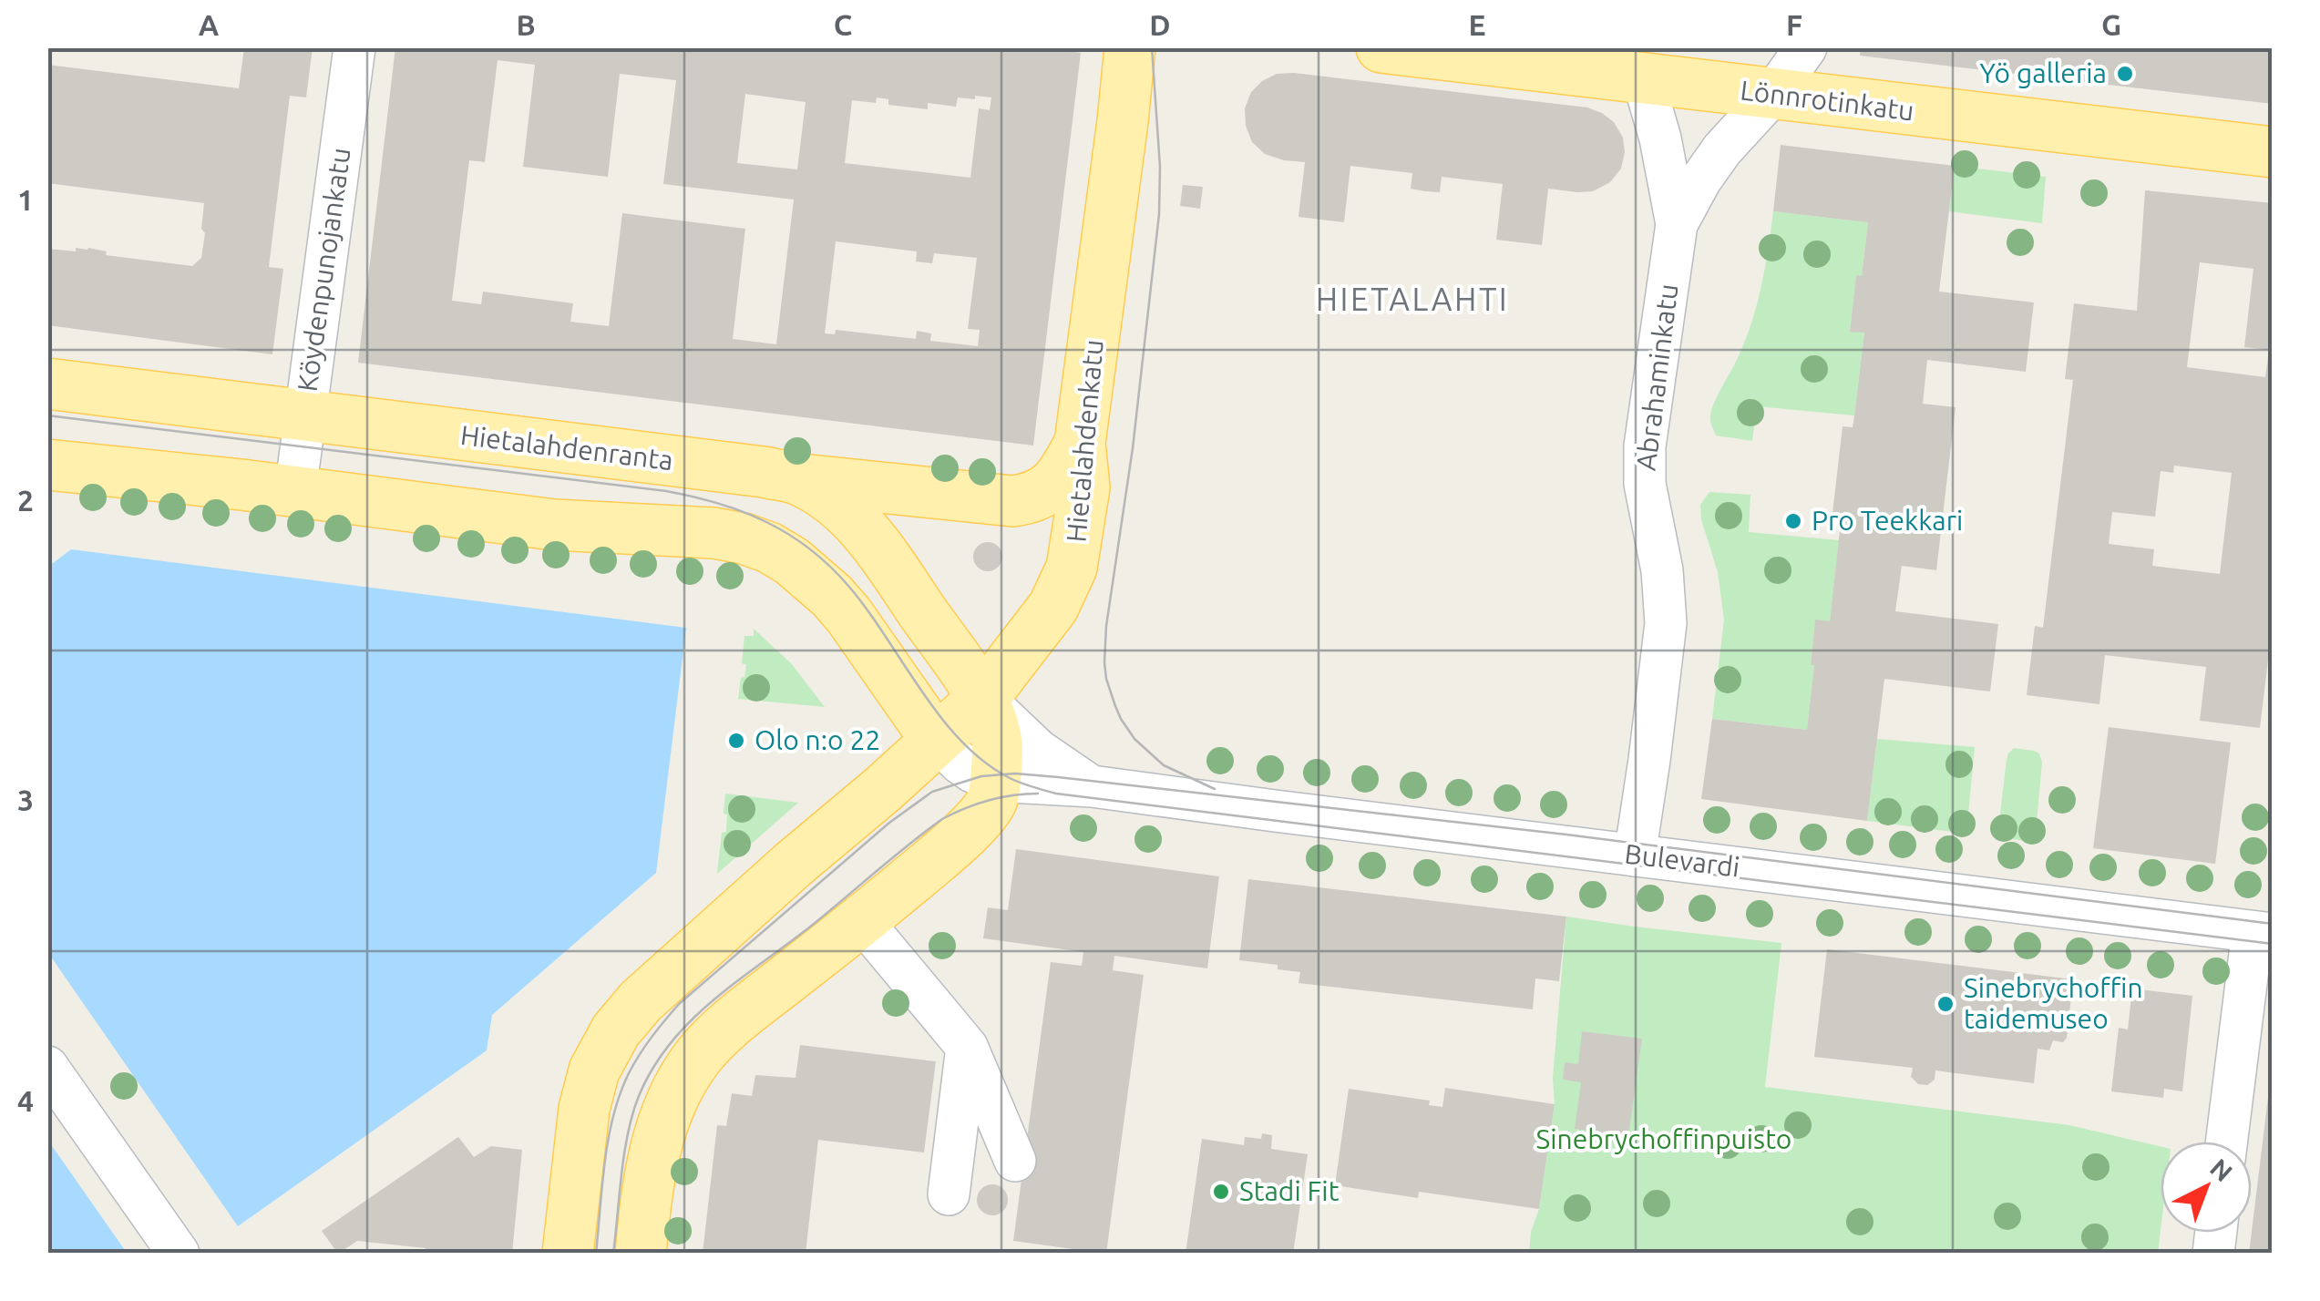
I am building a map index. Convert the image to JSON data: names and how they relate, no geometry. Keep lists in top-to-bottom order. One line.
{"streets":{"main road":["Lönnrotinkatu","Hietalahdenkatu","Hietalahdenranta"],"street":["Köydenpunojankatu","Abrahaminkatu","Bulevardi"]},"crossings":[["Lönnrotinkatu","Abrahaminkatu"],["Köydenpunojankatu","Hietalahdenranta"],["Abrahaminkatu","Bulevardi"],["Hietalahdenkatu","Hietalahdenranta"],["Hietalahdenkatu","Bulevardi"],["Hietalahdenranta","Bulevardi"]],"districts":["HIETALAHTI"],"parks":["Sinebrychoffinpuisto"],"places":["Yö galleria","Pro Teekkari","Olo n:o 22","Sinebrychoffin taidemuseo","Stadi Fit"],"north":"top right","grid":{"columns":["A","B","C","D","E","F","G"],"rows":["1","2","3","4"]}}
